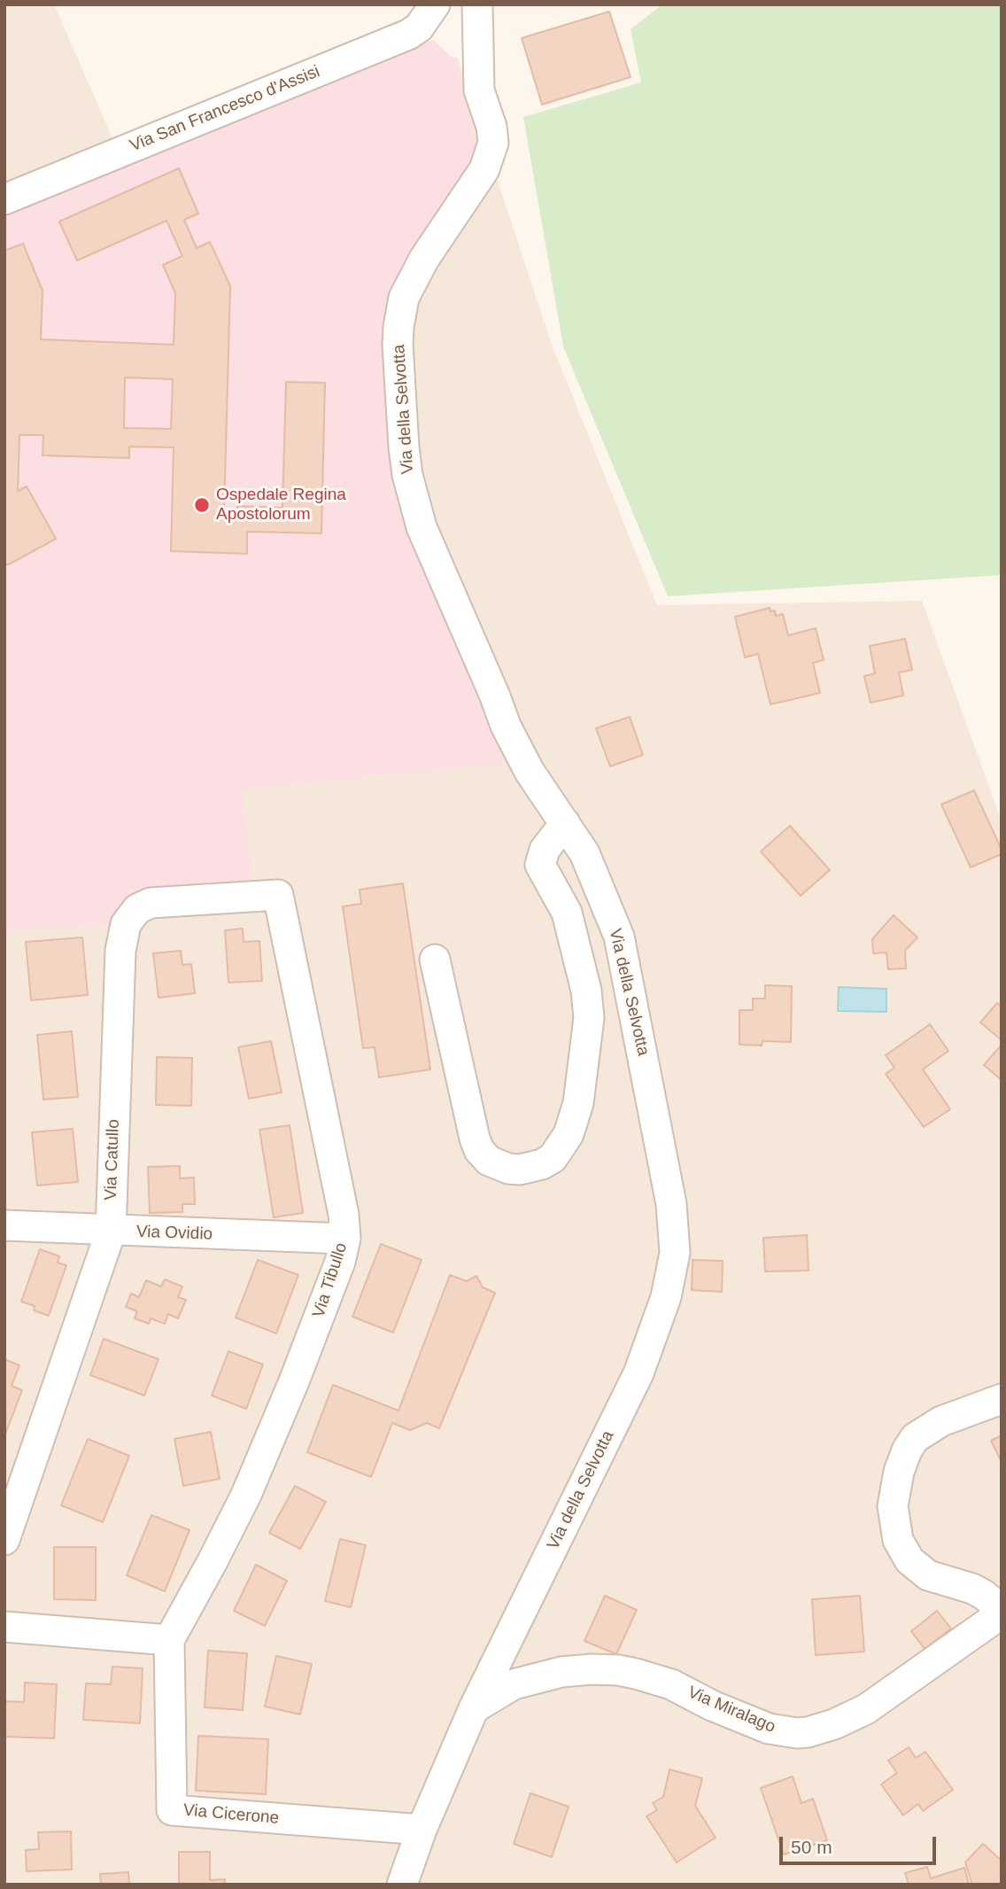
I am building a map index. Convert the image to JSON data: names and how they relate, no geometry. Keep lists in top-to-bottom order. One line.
{"streets":{"street":["Via San Francesco d'Assisi","Via della Selvotta","Via Catullo","Via Ovidio","Via Tibullo","Via Miralago","Via Cicerone"]},"crossings":[["Via della Selvotta","Via Miralago"],["Via della Selvotta","Via Cicerone"],["Via Catullo","Via Ovidio"],["Via Catullo","Via Tibullo"],["Via Ovidio","Via Tibullo"],["Via Tibullo","Via Cicerone"]],"places":["Ospedale Regina Apostolorum"],"scale_bar":"50 m"}
